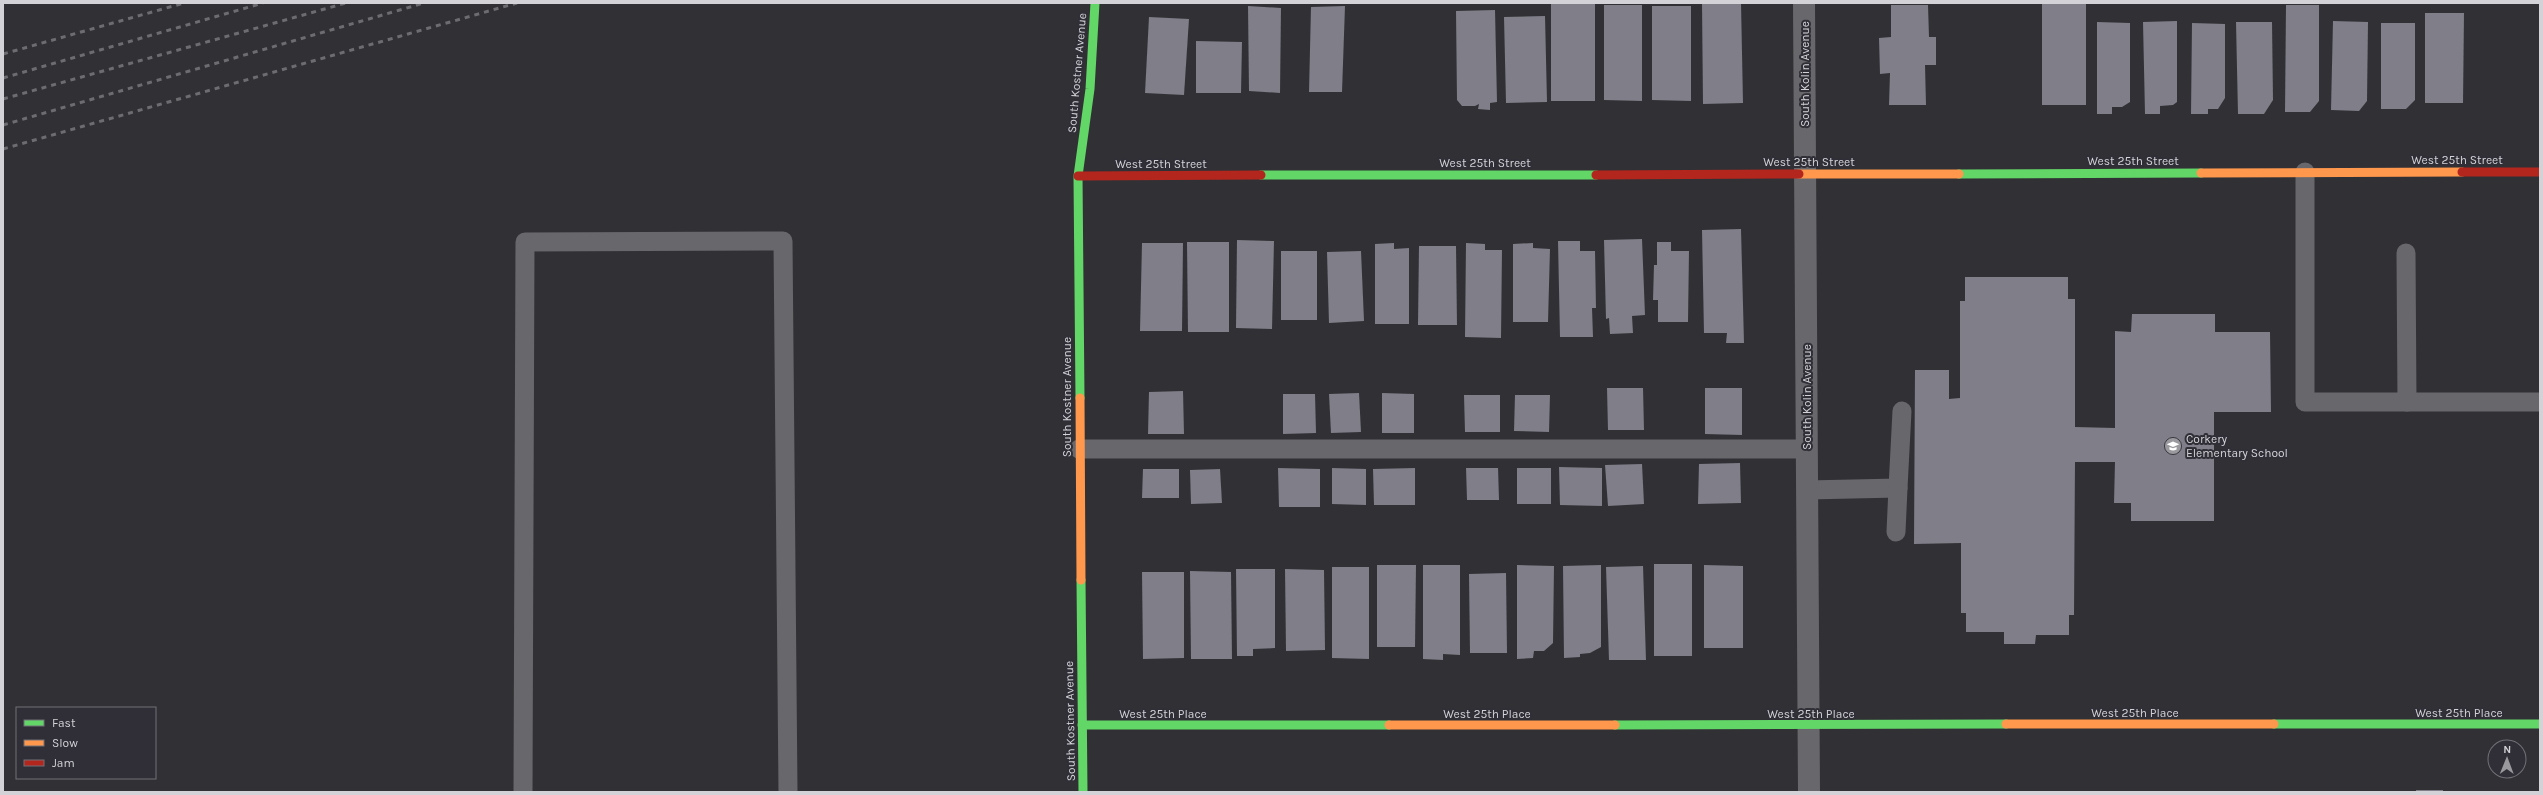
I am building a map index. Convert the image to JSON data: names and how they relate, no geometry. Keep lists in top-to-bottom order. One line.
{"streets":{"street":["South Kostner Avenue","South Kolin Avenue","West 25th Street","West 25th Place"]},"crossings":[["South Kostner Avenue","West 25th Street"],["South Kostner Avenue","West 25th Place"],["South Kolin Avenue","West 25th Street"],["South Kolin Avenue","West 25th Place"]],"places":{"school or university":["Corkery Elementary School"]},"legend":["Fast","Slow","Jam"],"north":"top"}
